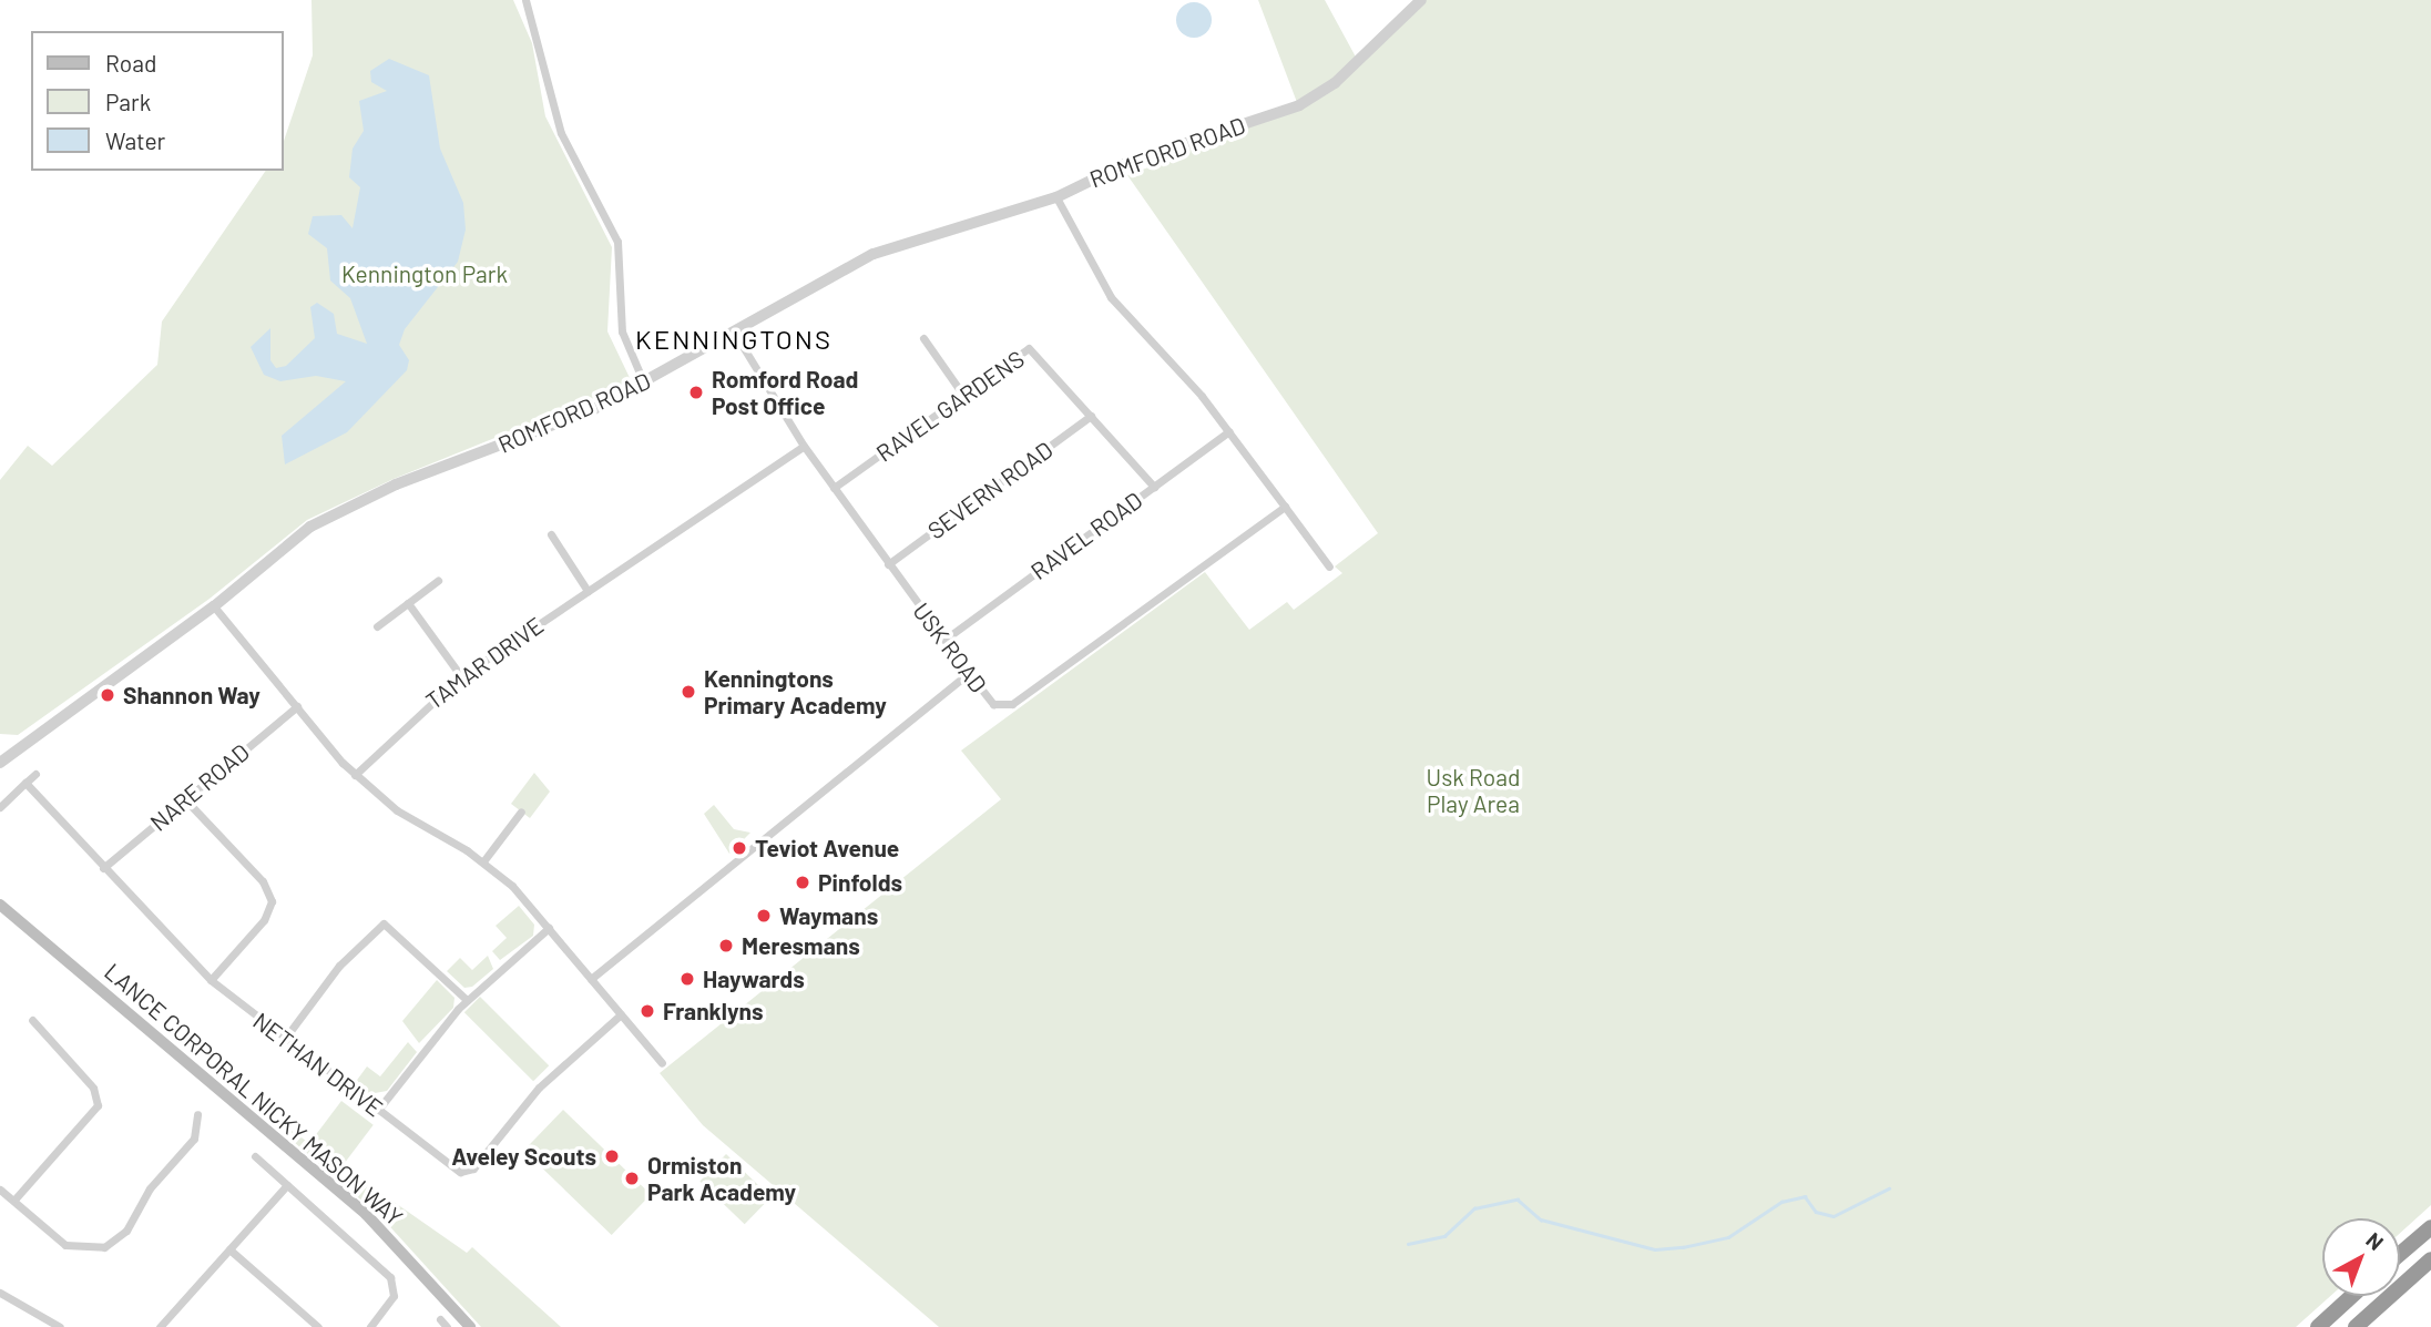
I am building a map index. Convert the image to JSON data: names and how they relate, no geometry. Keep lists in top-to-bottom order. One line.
{"streets":{"main road":["LANCE CORPORAL NICKY MASON WAY"],"street":["ROMFORD ROAD","RAVEL GARDENS","SEVERN ROAD","RAVEL ROAD","USK ROAD","TAMAR DRIVE","NARE ROAD","NETHAN DRIVE"]},"crossings":[["ROMFORD ROAD","USK ROAD"],["RAVEL GARDENS","SEVERN ROAD"],["RAVEL GARDENS","RAVEL ROAD"],["RAVEL GARDENS","USK ROAD"],["SEVERN ROAD","USK ROAD"],["RAVEL ROAD","USK ROAD"],["USK ROAD","TAMAR DRIVE"],["NARE ROAD","NETHAN DRIVE"]],"districts":["KENNINGTONS"],"parks":["Kennington Park","Usk Road Play Area"],"places":["Romford Road Post Office","Kenningtons Primary Academy","Shannon Way","Teviot Avenue","Pinfolds","Waymans","Meresmans","Haywards","Franklyns","Aveley Scouts","Ormiston Park Academy"],"legend":["Road","Park","Water"],"north":"top right"}
